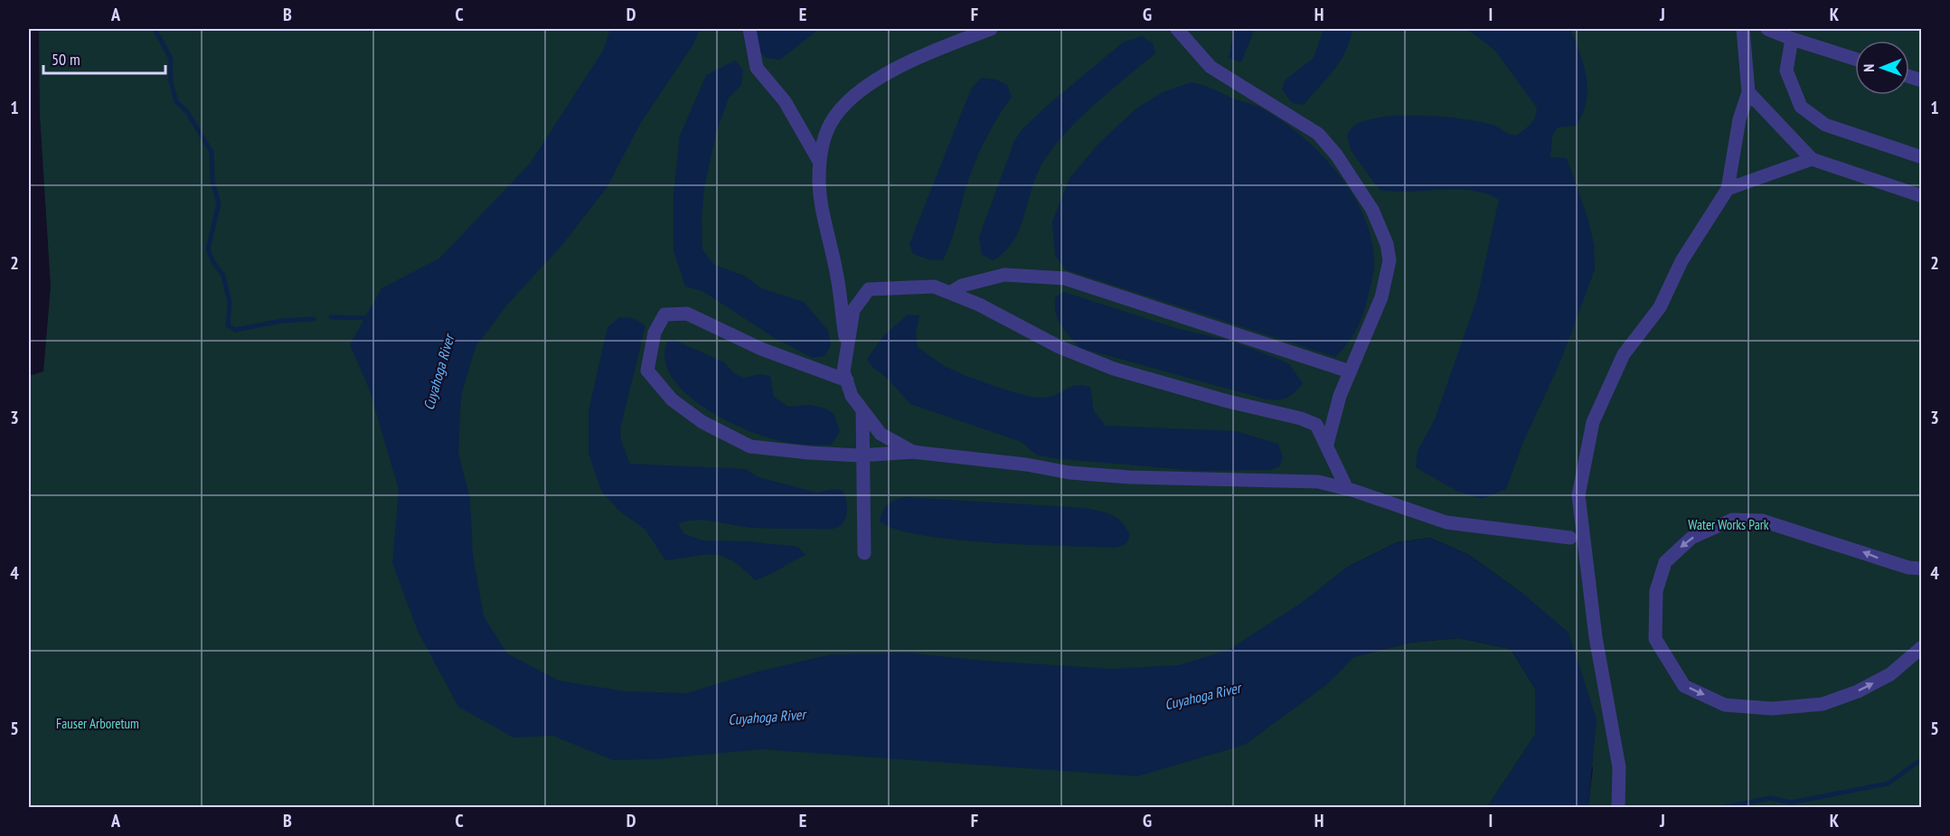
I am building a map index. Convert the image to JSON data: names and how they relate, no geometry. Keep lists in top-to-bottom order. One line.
{"water":["Cuyahoga River"],"parks":["Water Works Park","Fauser Arboretum"],"scale_bar":"50 m","north":"left","grid":{"columns":["A","B","C","D","E","F","G","H","I","J","K"],"rows":["1","2","3","4","5"]}}
